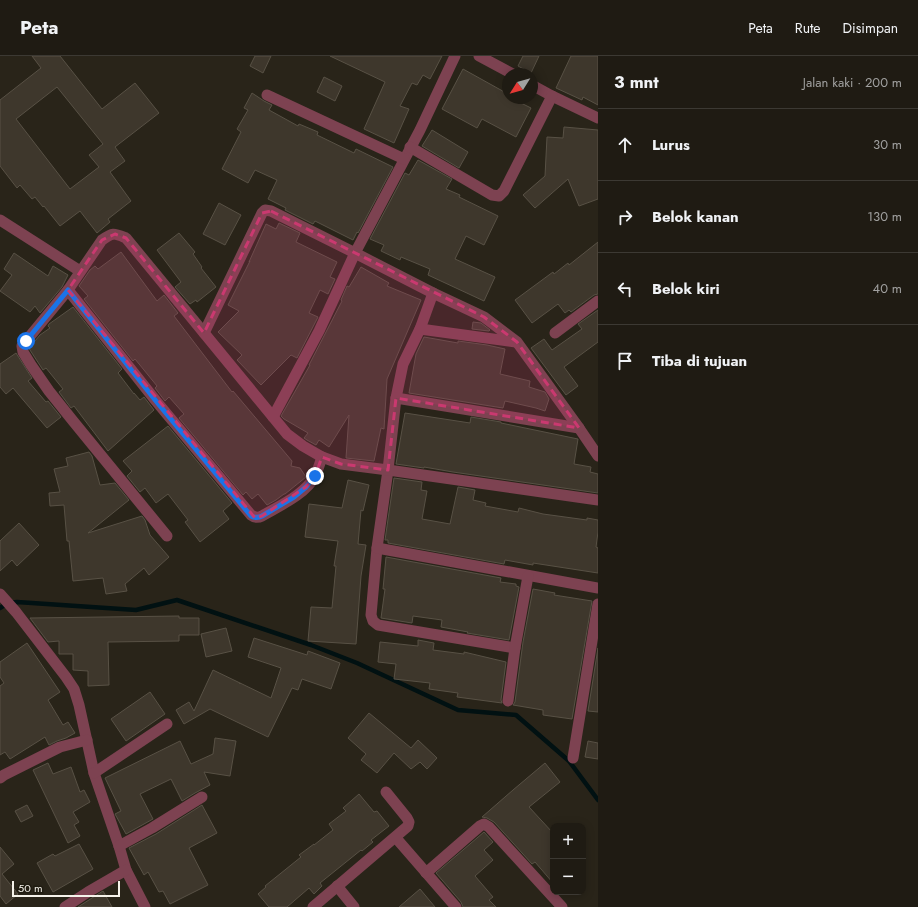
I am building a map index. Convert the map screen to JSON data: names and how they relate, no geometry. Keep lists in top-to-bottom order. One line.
{"scale_bar":"50 m","north":"bottom left","page":{"header":"Peta","nav":["Peta","Rute","Disimpan"],"heading":["3 mnt","Jalan kaki · 200 m"],"list":[["Lurus","30 m"],["Belok kanan","130 m"],["Belok kiri","40 m"],"Tiba di tujuan"],"map_buttons":["+","−"],"scale":"50 m"}}
